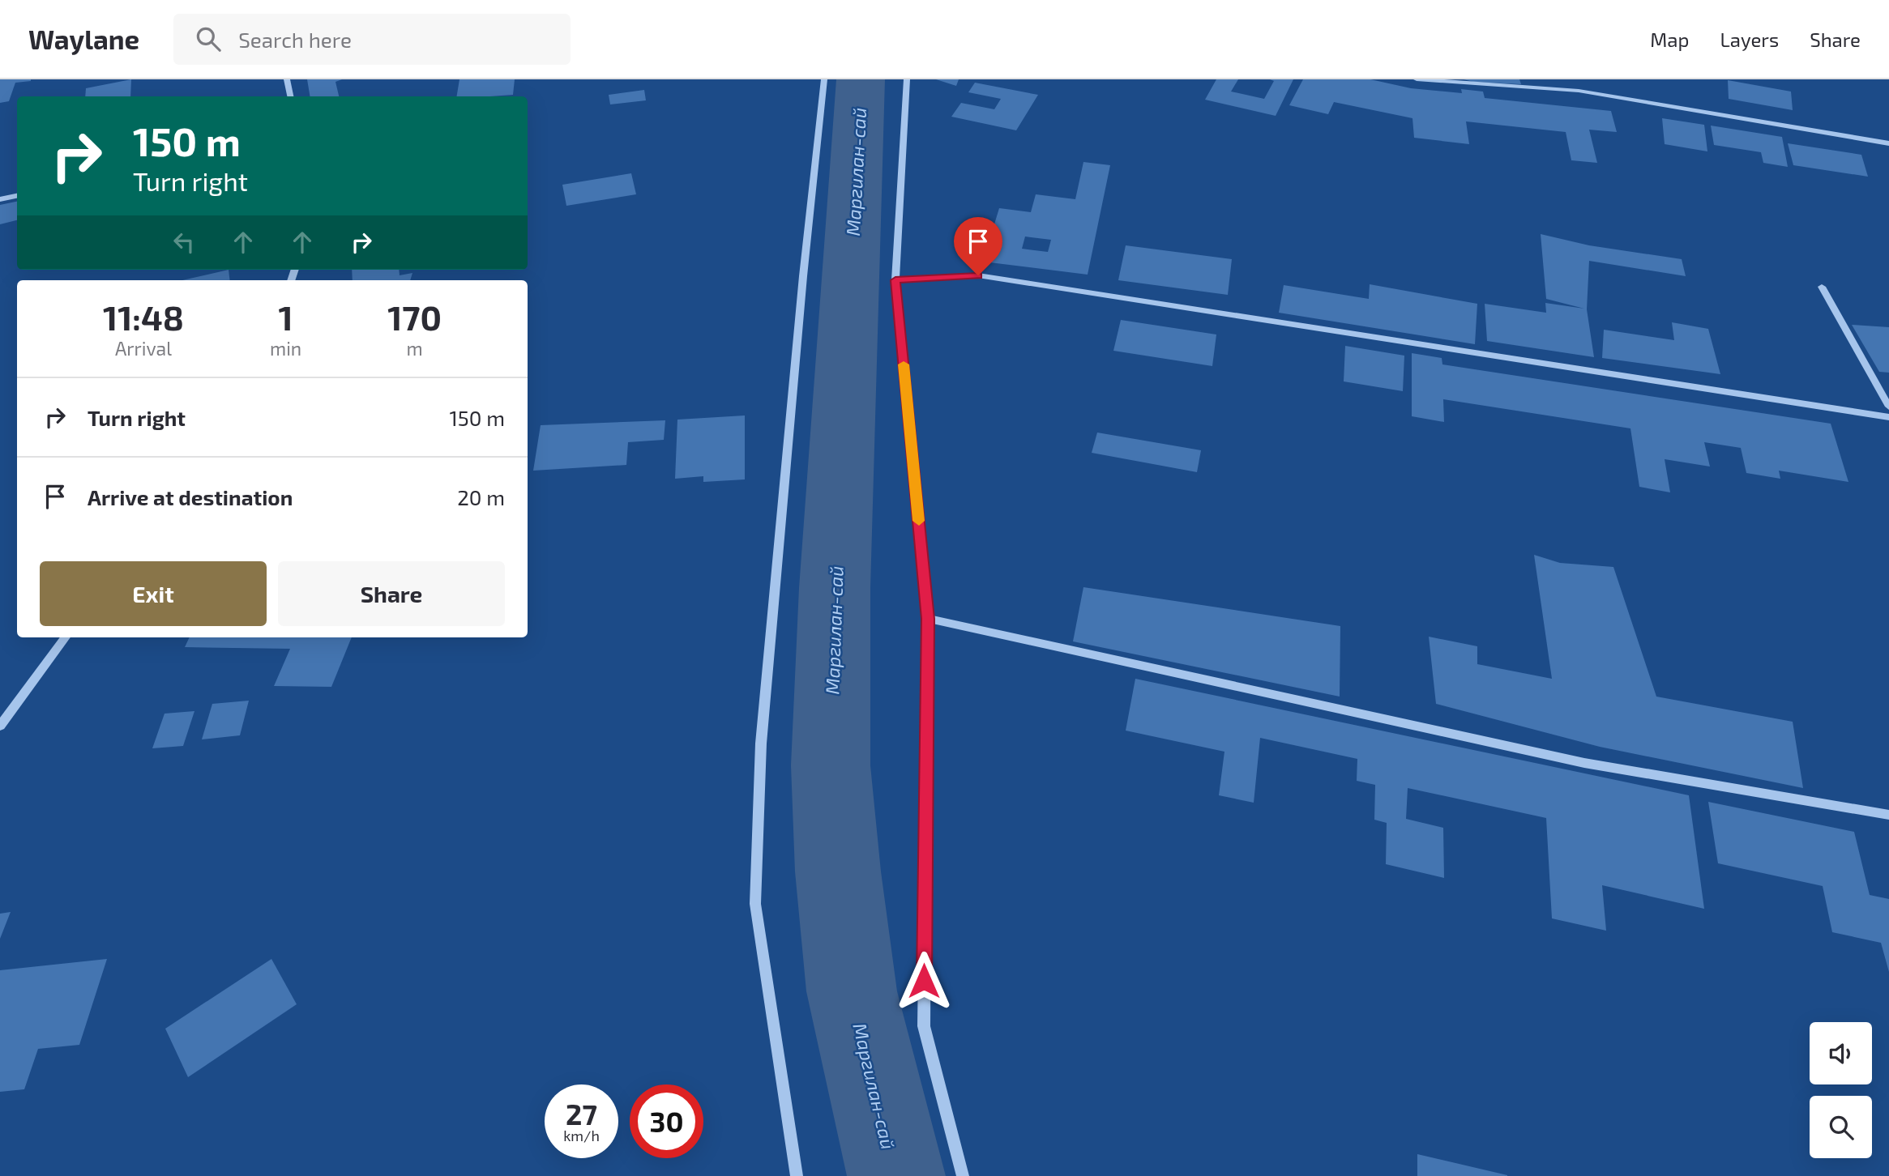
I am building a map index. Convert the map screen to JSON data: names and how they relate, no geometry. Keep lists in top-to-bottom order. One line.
{"water":["Маргилан-сай"],"page":{"header":"Waylane","search":"Search here","nav":["Map","Layers","Share"],"turn":["150 m","Turn right"],"eta":["11:48","Arrival","1","min","170","m"],"list":[{"name":"Turn right","value":"150 m"},{"name":"Arrive at destination","value":"20 m"}],"buttons":["Exit","Share"],"speed":"27 km/h","limit":"30"}}
